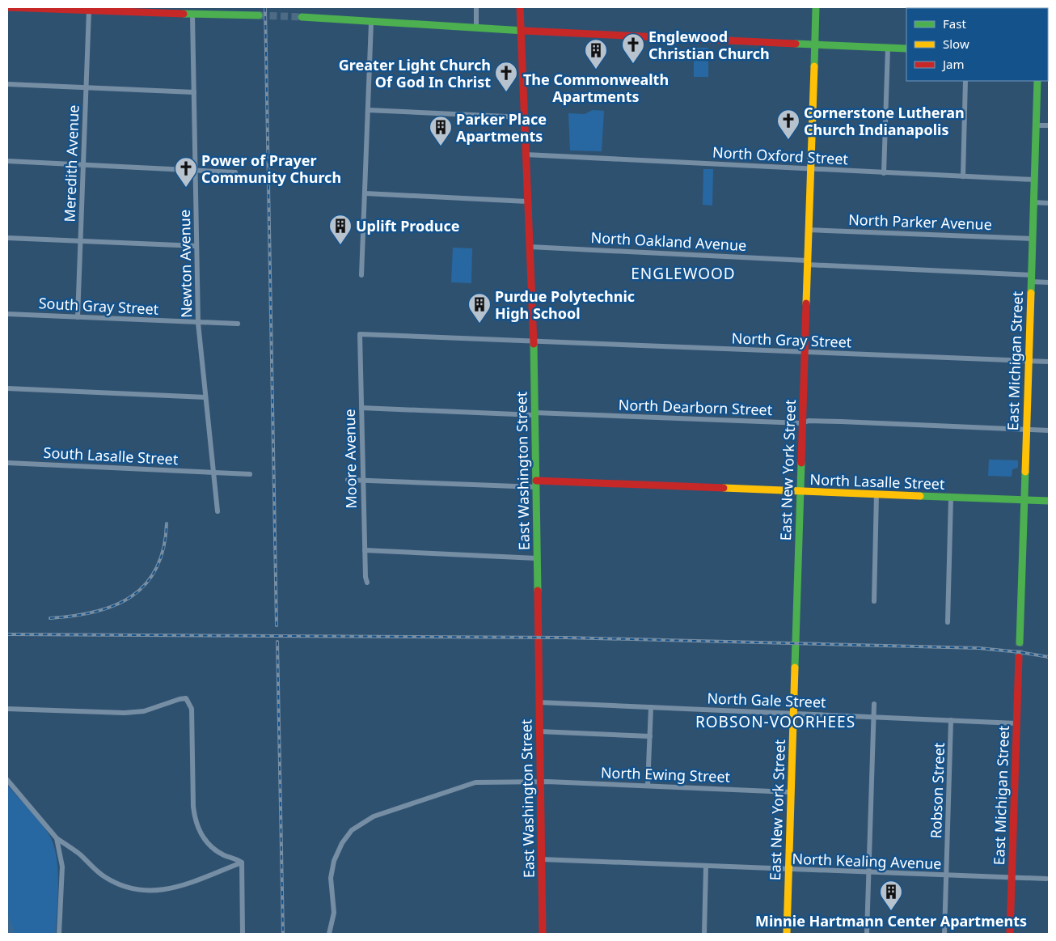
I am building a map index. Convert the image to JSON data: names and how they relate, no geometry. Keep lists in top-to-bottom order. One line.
{"streets":{"main road":["East Michigan Street","East New York Street","East Washington Street","North Lasalle Street"],"street":["North Oxford Street","Meredith Avenue","North Parker Avenue","North Oakland Avenue","Newton Avenue","South Gray Street","North Gray Street","North Dearborn Street","South Lasalle Street","Moore Avenue","North Gale Street","North Ewing Street","Robson Street","North Kealing Avenue"]},"crossings":[["North Oxford Street","East Michigan Street"],["North Oxford Street","East New York Street"],["North Oxford Street","East Washington Street"],["Meredith Avenue","South Gray Street"],["North Parker Avenue","East Michigan Street"],["North Parker Avenue","East New York Street"],["North Oakland Avenue","East Michigan Street"],["North Oakland Avenue","East New York Street"],["North Oakland Avenue","East Washington Street"],["Newton Avenue","South Gray Street"],["Newton Avenue","South Lasalle Street"],["North Gray Street","East Michigan Street"],["North Gray Street","Moore Avenue"],["North Gray Street","East New York Street"],["North Gray Street","East Washington Street"],["East Michigan Street","North Dearborn Street"],["East Michigan Street","North Lasalle Street"],["East Michigan Street","North Gale Street"],["East Michigan Street","North Kealing Avenue"],["North Dearborn Street","Moore Avenue"],["North Dearborn Street","East New York Street"],["North Dearborn Street","East Washington Street"],["Moore Avenue","East Washington Street"],["East New York Street","North Lasalle Street"],["East New York Street","North Gale Street"],["East New York Street","North Ewing Street"],["East New York Street","North Kealing Avenue"],["East Washington Street","North Lasalle Street"],["East Washington Street","North Gale Street"],["East Washington Street","North Ewing Street"],["East Washington Street","North Kealing Avenue"],["North Gale Street","Robson Street"],["Robson Street","North Kealing Avenue"]],"districts":["ENGLEWOOD","ROBSON-VOORHEES"],"places":{"church":["Englewood Christian Church","Greater Light Church Of God In Christ","Cornerstone Lutheran Church Indianapolis","Power of Prayer Community Church"],"building":["The Commonwealth Apartments","Parker Place Apartments","Uplift Produce","Purdue Polytechnic High School","Minnie Hartmann Center Apartments"]},"legend":["Fast","Slow","Jam"]}
